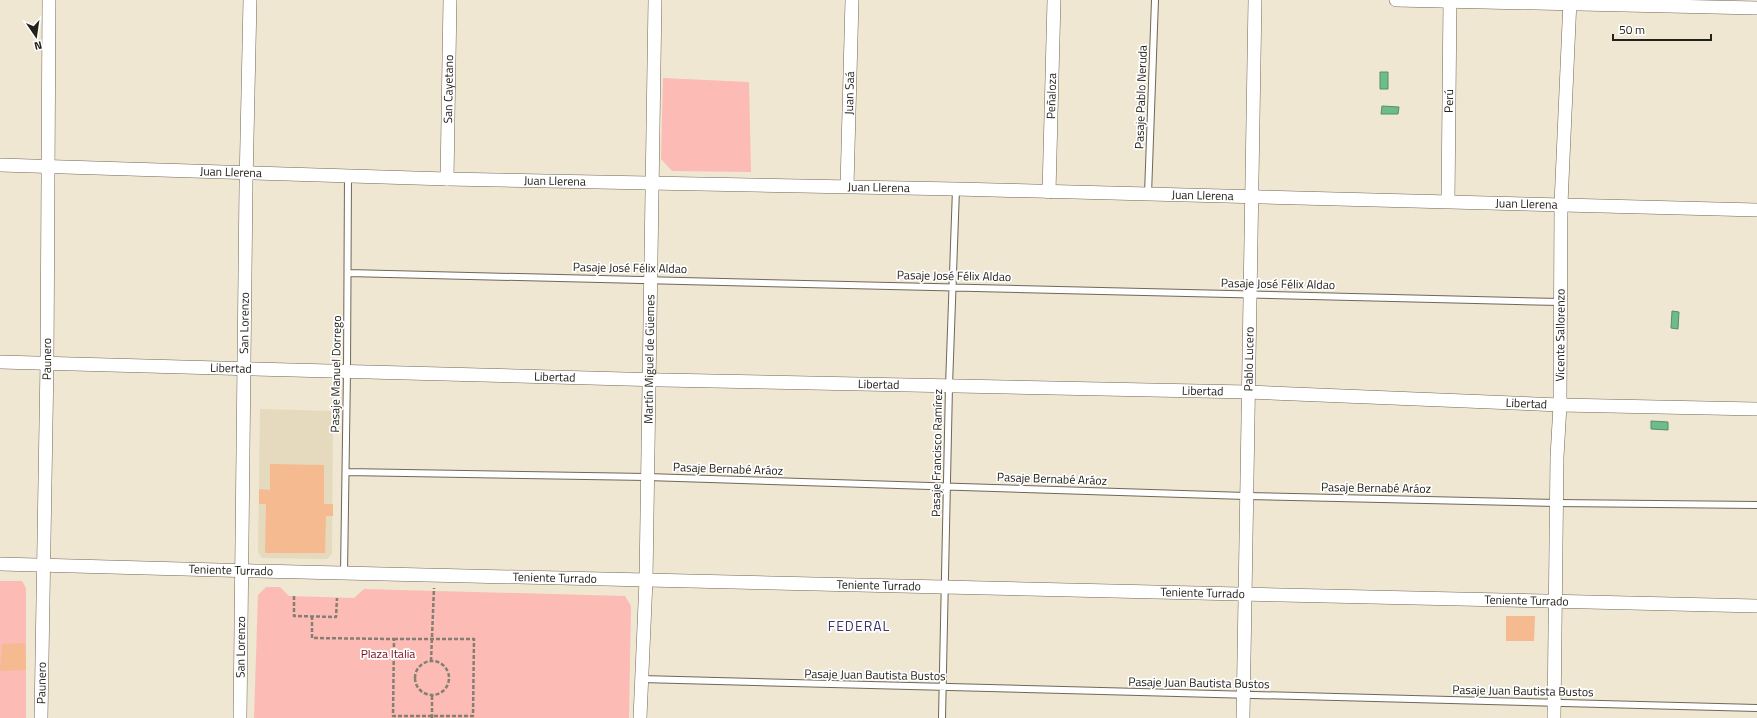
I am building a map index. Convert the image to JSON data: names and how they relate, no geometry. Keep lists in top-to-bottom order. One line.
{"streets":{"street":["San Cayetano","Juan Saá","Peñaloza","Perú","Juan Llerena","San Lorenzo","Vicente Sallorenzo","Paunero","Martín Miguel de Güemes","Pablo Lucero","Libertad","Teniente Turrado"],"lane":["Pasaje Pablo Neruda","Pasaje José Félix Aldao","Pasaje Manuel Dorrego","Pasaje Francisco Ramírez","Pasaje Bernabé Aráoz","Pasaje Juan Bautista Bustos"]},"crossings":[["San Cayetano","Juan Llerena"],["Juan Saá","Juan Llerena"],["Peñaloza","Juan Llerena"],["Pasaje Pablo Neruda","Juan Llerena"],["Perú","Juan Llerena"],["Juan Llerena","San Lorenzo"],["Juan Llerena","Vicente Sallorenzo"],["Juan Llerena","Paunero"],["Juan Llerena","Martín Miguel de Güemes"],["Juan Llerena","Pablo Lucero"],["Juan Llerena","Pasaje Manuel Dorrego"],["Juan Llerena","Pasaje Francisco Ramírez"],["Pasaje José Félix Aldao","Vicente Sallorenzo"],["Pasaje José Félix Aldao","Martín Miguel de Güemes"],["Pasaje José Félix Aldao","Pablo Lucero"],["Pasaje José Félix Aldao","Pasaje Manuel Dorrego"],["Pasaje José Félix Aldao","Pasaje Francisco Ramírez"],["San Lorenzo","Libertad"],["San Lorenzo","Teniente Turrado"],["Vicente Sallorenzo","Libertad"],["Vicente Sallorenzo","Pasaje Bernabé Aráoz"],["Vicente Sallorenzo","Teniente Turrado"],["Vicente Sallorenzo","Pasaje Juan Bautista Bustos"],["Paunero","Libertad"],["Paunero","Teniente Turrado"],["Martín Miguel de Güemes","Libertad"],["Martín Miguel de Güemes","Pasaje Bernabé Aráoz"],["Martín Miguel de Güemes","Teniente Turrado"],["Martín Miguel de Güemes","Pasaje Juan Bautista Bustos"],["Pablo Lucero","Libertad"],["Pablo Lucero","Pasaje Bernabé Aráoz"],["Pablo Lucero","Teniente Turrado"],["Pablo Lucero","Pasaje Juan Bautista Bustos"],["Libertad","Pasaje Manuel Dorrego"],["Libertad","Pasaje Francisco Ramírez"],["Pasaje Manuel Dorrego","Pasaje Bernabé Aráoz"],["Pasaje Manuel Dorrego","Teniente Turrado"],["Pasaje Francisco Ramírez","Pasaje Bernabé Aráoz"],["Pasaje Francisco Ramírez","Teniente Turrado"],["Pasaje Francisco Ramírez","Pasaje Juan Bautista Bustos"]],"districts":["FEDERAL"],"parks":["Plaza Italia"],"scale_bar":"50 m","north":"bottom"}
